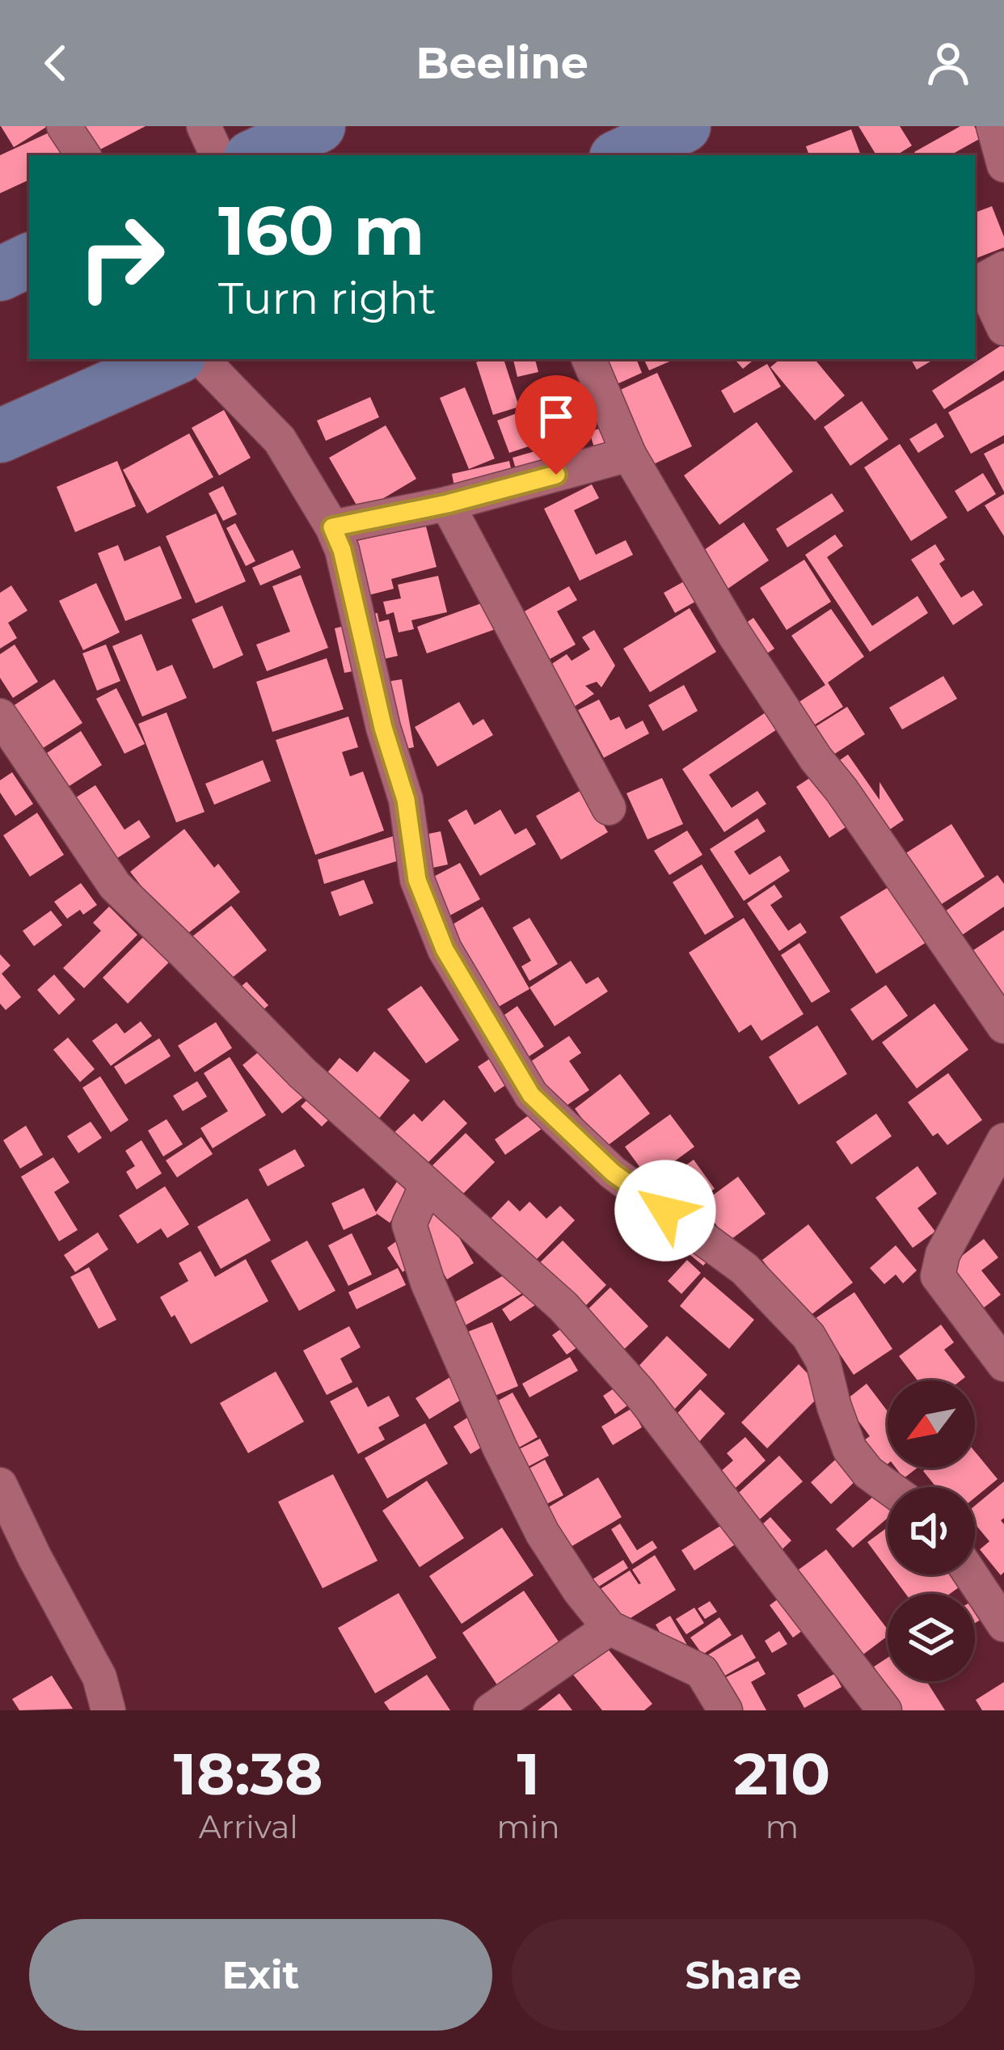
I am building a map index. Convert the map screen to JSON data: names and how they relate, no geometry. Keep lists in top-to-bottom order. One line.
{"north":"bottom left","page":{"header":"Beeline","turn":["160 m","Turn right"],"eta":["18:38","Arrival","1","min","210","m"],"buttons":["Exit","Share"]}}
